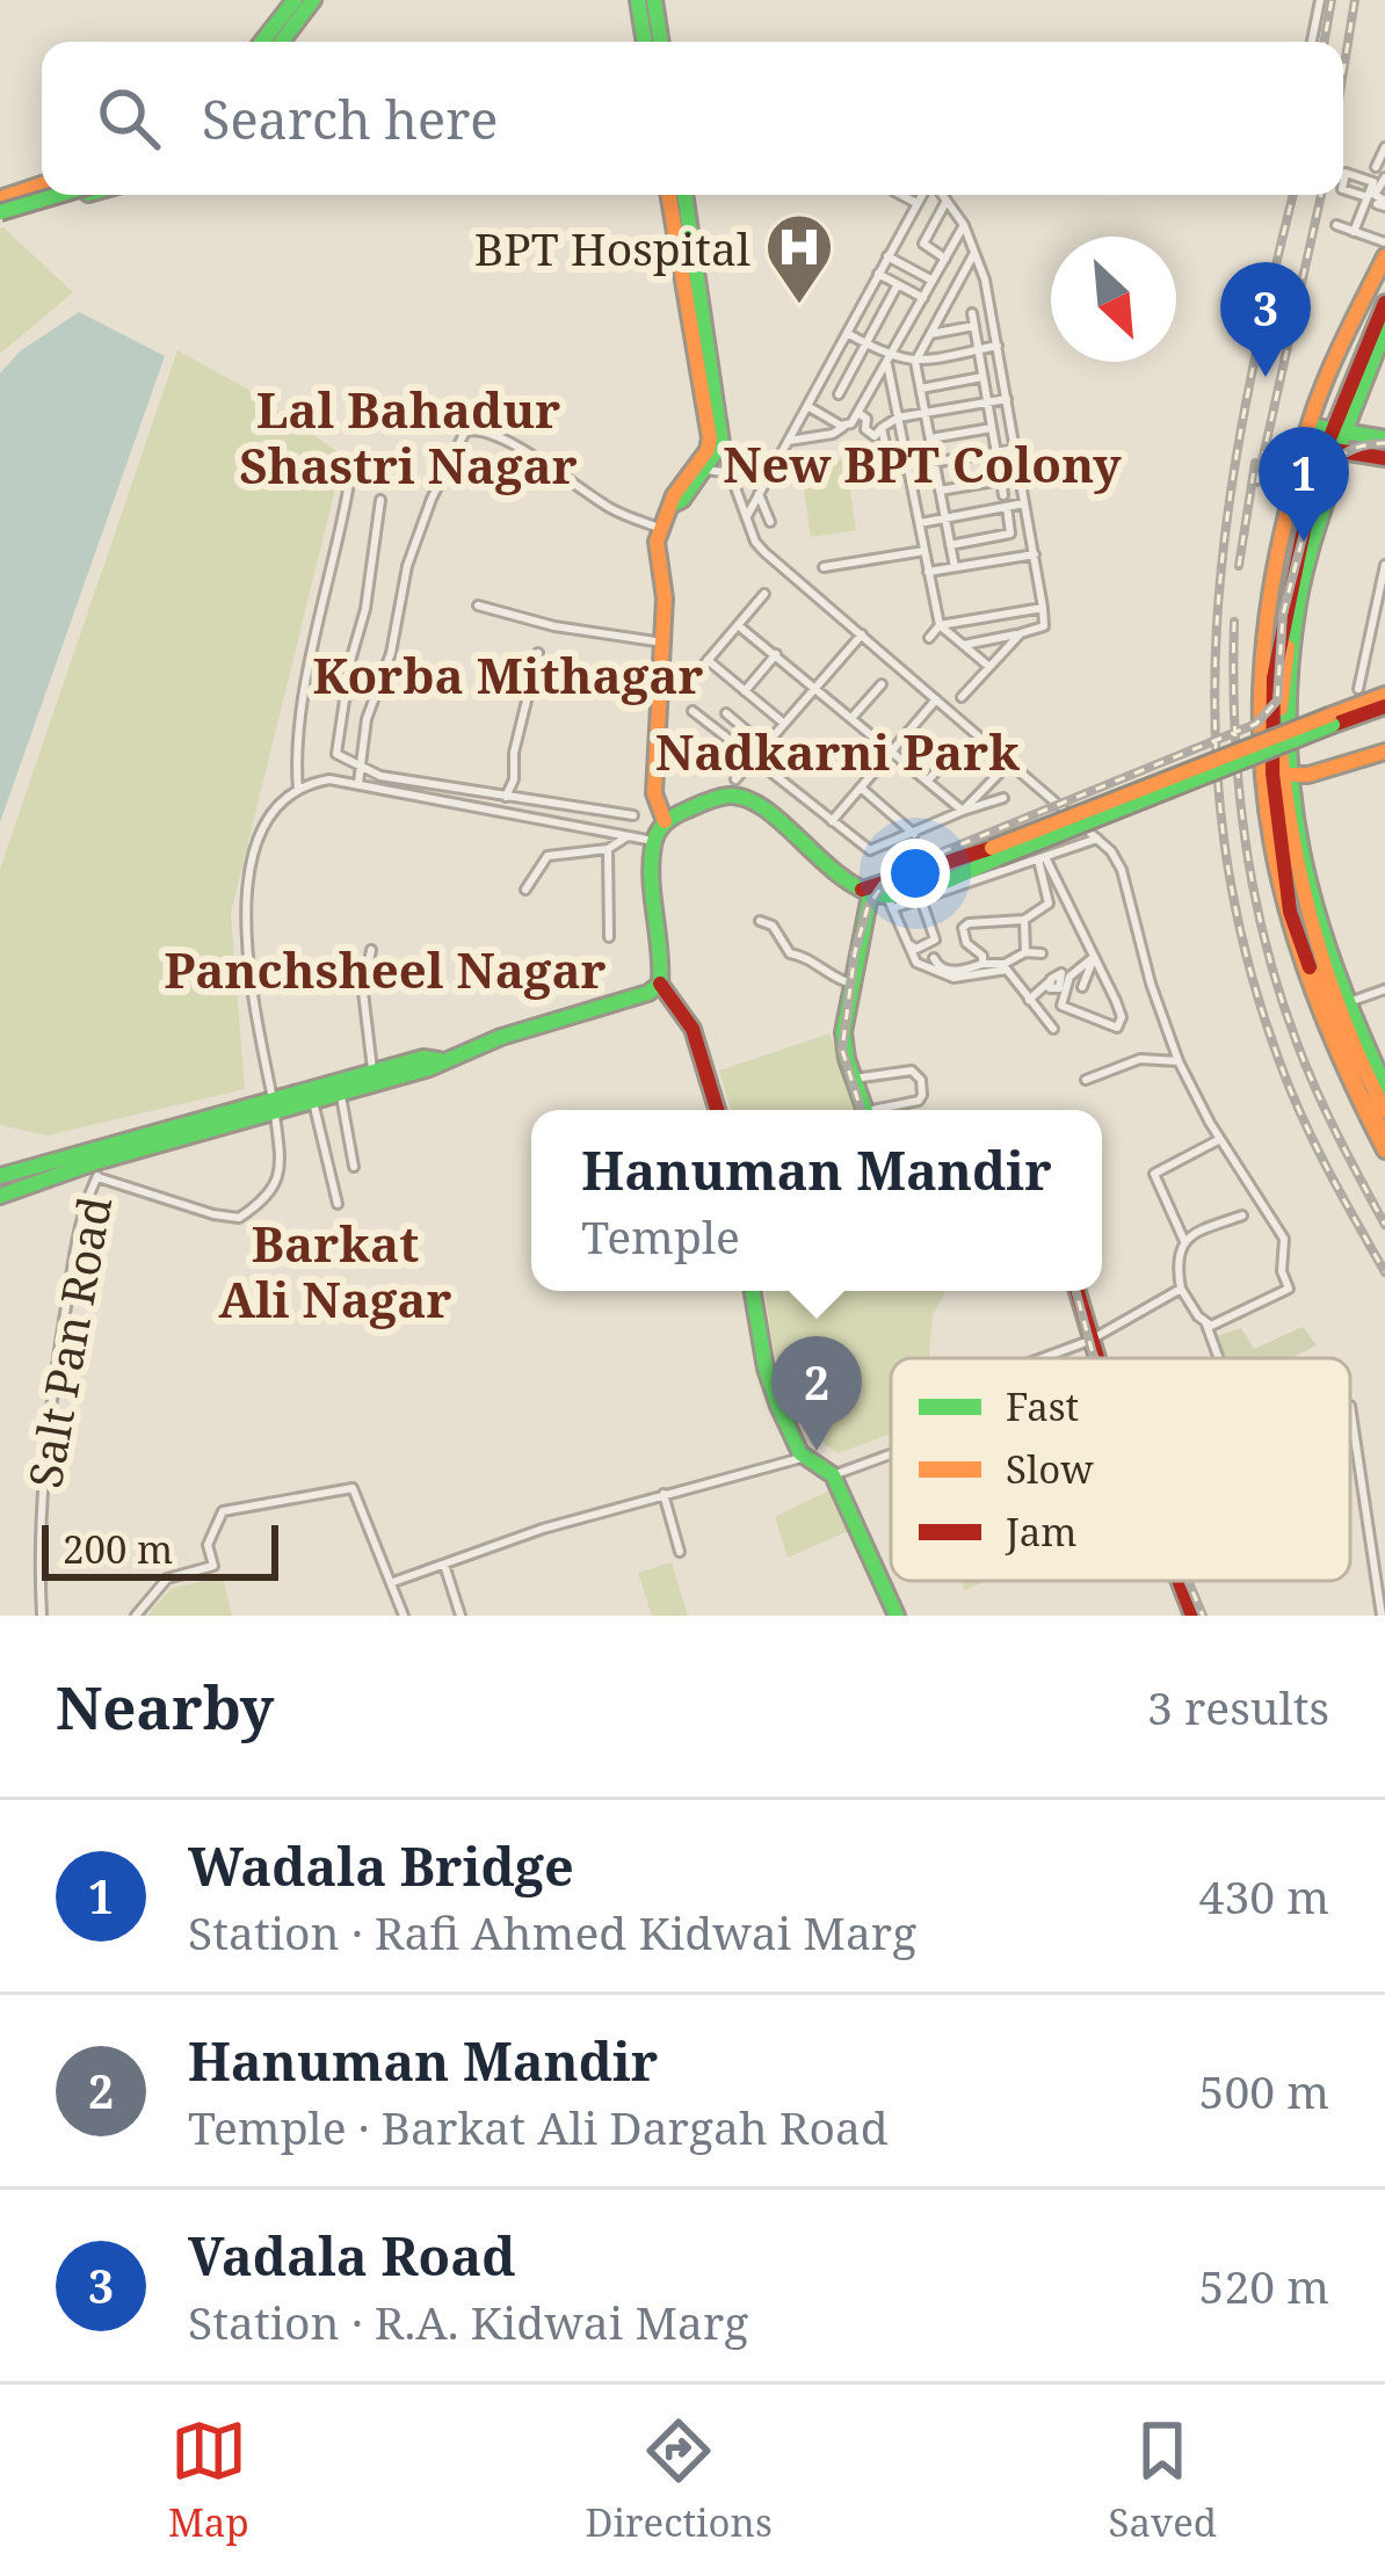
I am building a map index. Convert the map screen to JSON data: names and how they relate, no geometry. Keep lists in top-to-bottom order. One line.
{"streets":{"street":["Salt Pan Road"]},"districts":["Lal Bahadur Shastri Nagar","New BPT Colony","Korba Mithagar","Nadkarni Park","Panchsheel Nagar","Barkat Ali Nagar"],"places":{"hospital":["BPT Hospital"]},"legend":["Fast","Slow","Jam"],"scale_bar":"200 m","north":"bottom right","page":{"search":"Search here","pins":["3","1","2"],"popup":["Hanuman Mandir","Temple"],"scale":"200 m","heading":["Nearby","3 results"],"list":[{"mark":"1","name":"Wadala Bridge","note":"Station · Rafi Ahmed Kidwai Marg","value":"430 m"},{"mark":"2","name":"Hanuman Mandir","note":"Temple · Barkat Ali Dargah Road","value":"500 m"},{"mark":"3","name":"Vadala Road","note":"Station · R.A. Kidwai Marg","value":"520 m"}],"nav":["Map","Directions","Saved"]}}
